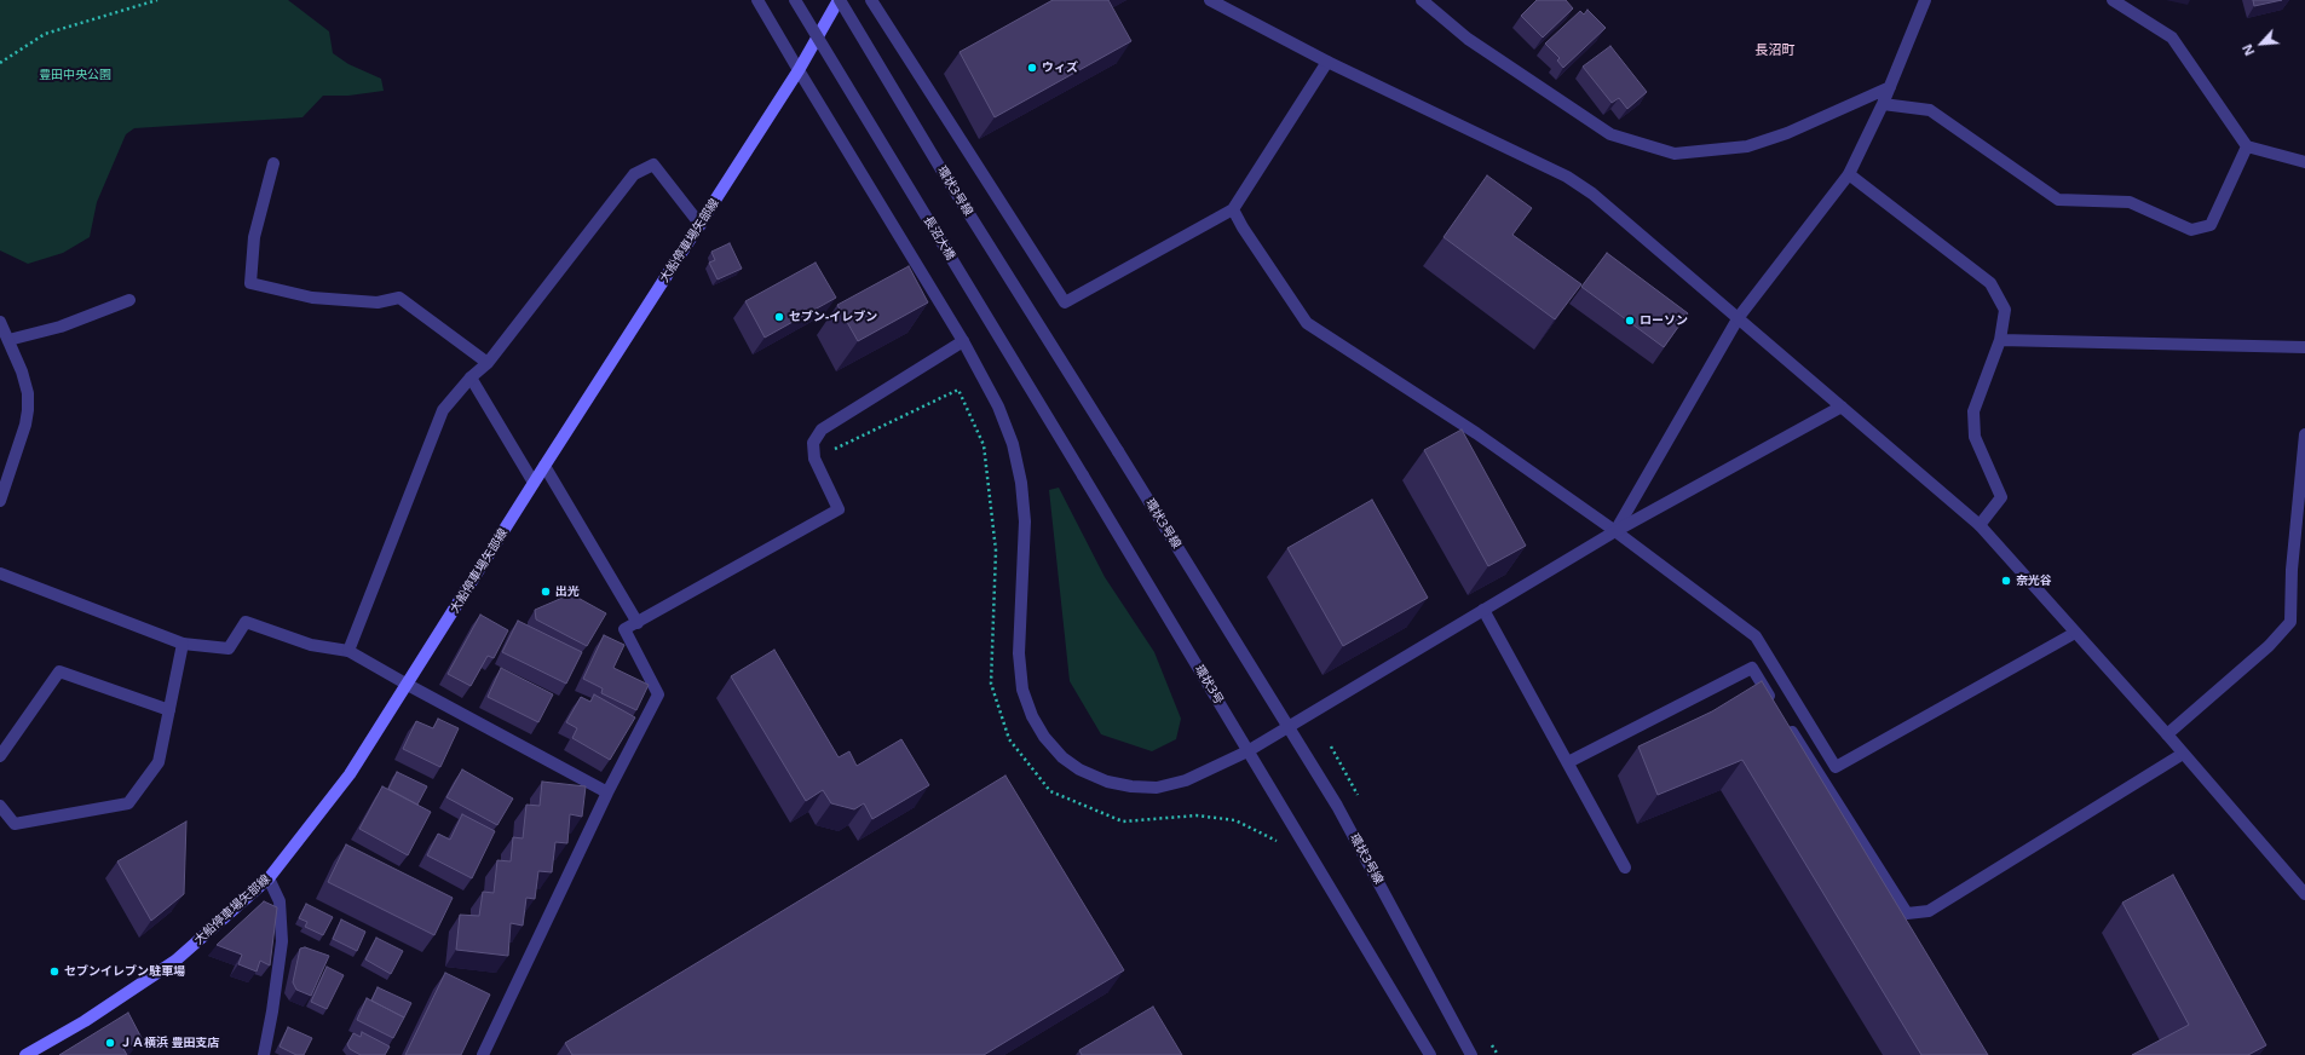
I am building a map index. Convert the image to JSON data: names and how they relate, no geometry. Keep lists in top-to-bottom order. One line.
{"streets":{"main road":["大船停車場矢部線"],"street":["環状3号線","長沼大橋","環状3号"]},"crossings":[["環状3号線","大船停車場矢部線"],["長沼大橋","環状3号"]],"districts":["長沼町"],"parks":["豊田中央公園"],"places":["ウィズ","セブン-イレブン","ローソン","奈光谷","出光","セブンイレブン駐車場","ＪＡ横浜 豊田支店"],"north":"bottom left"}
